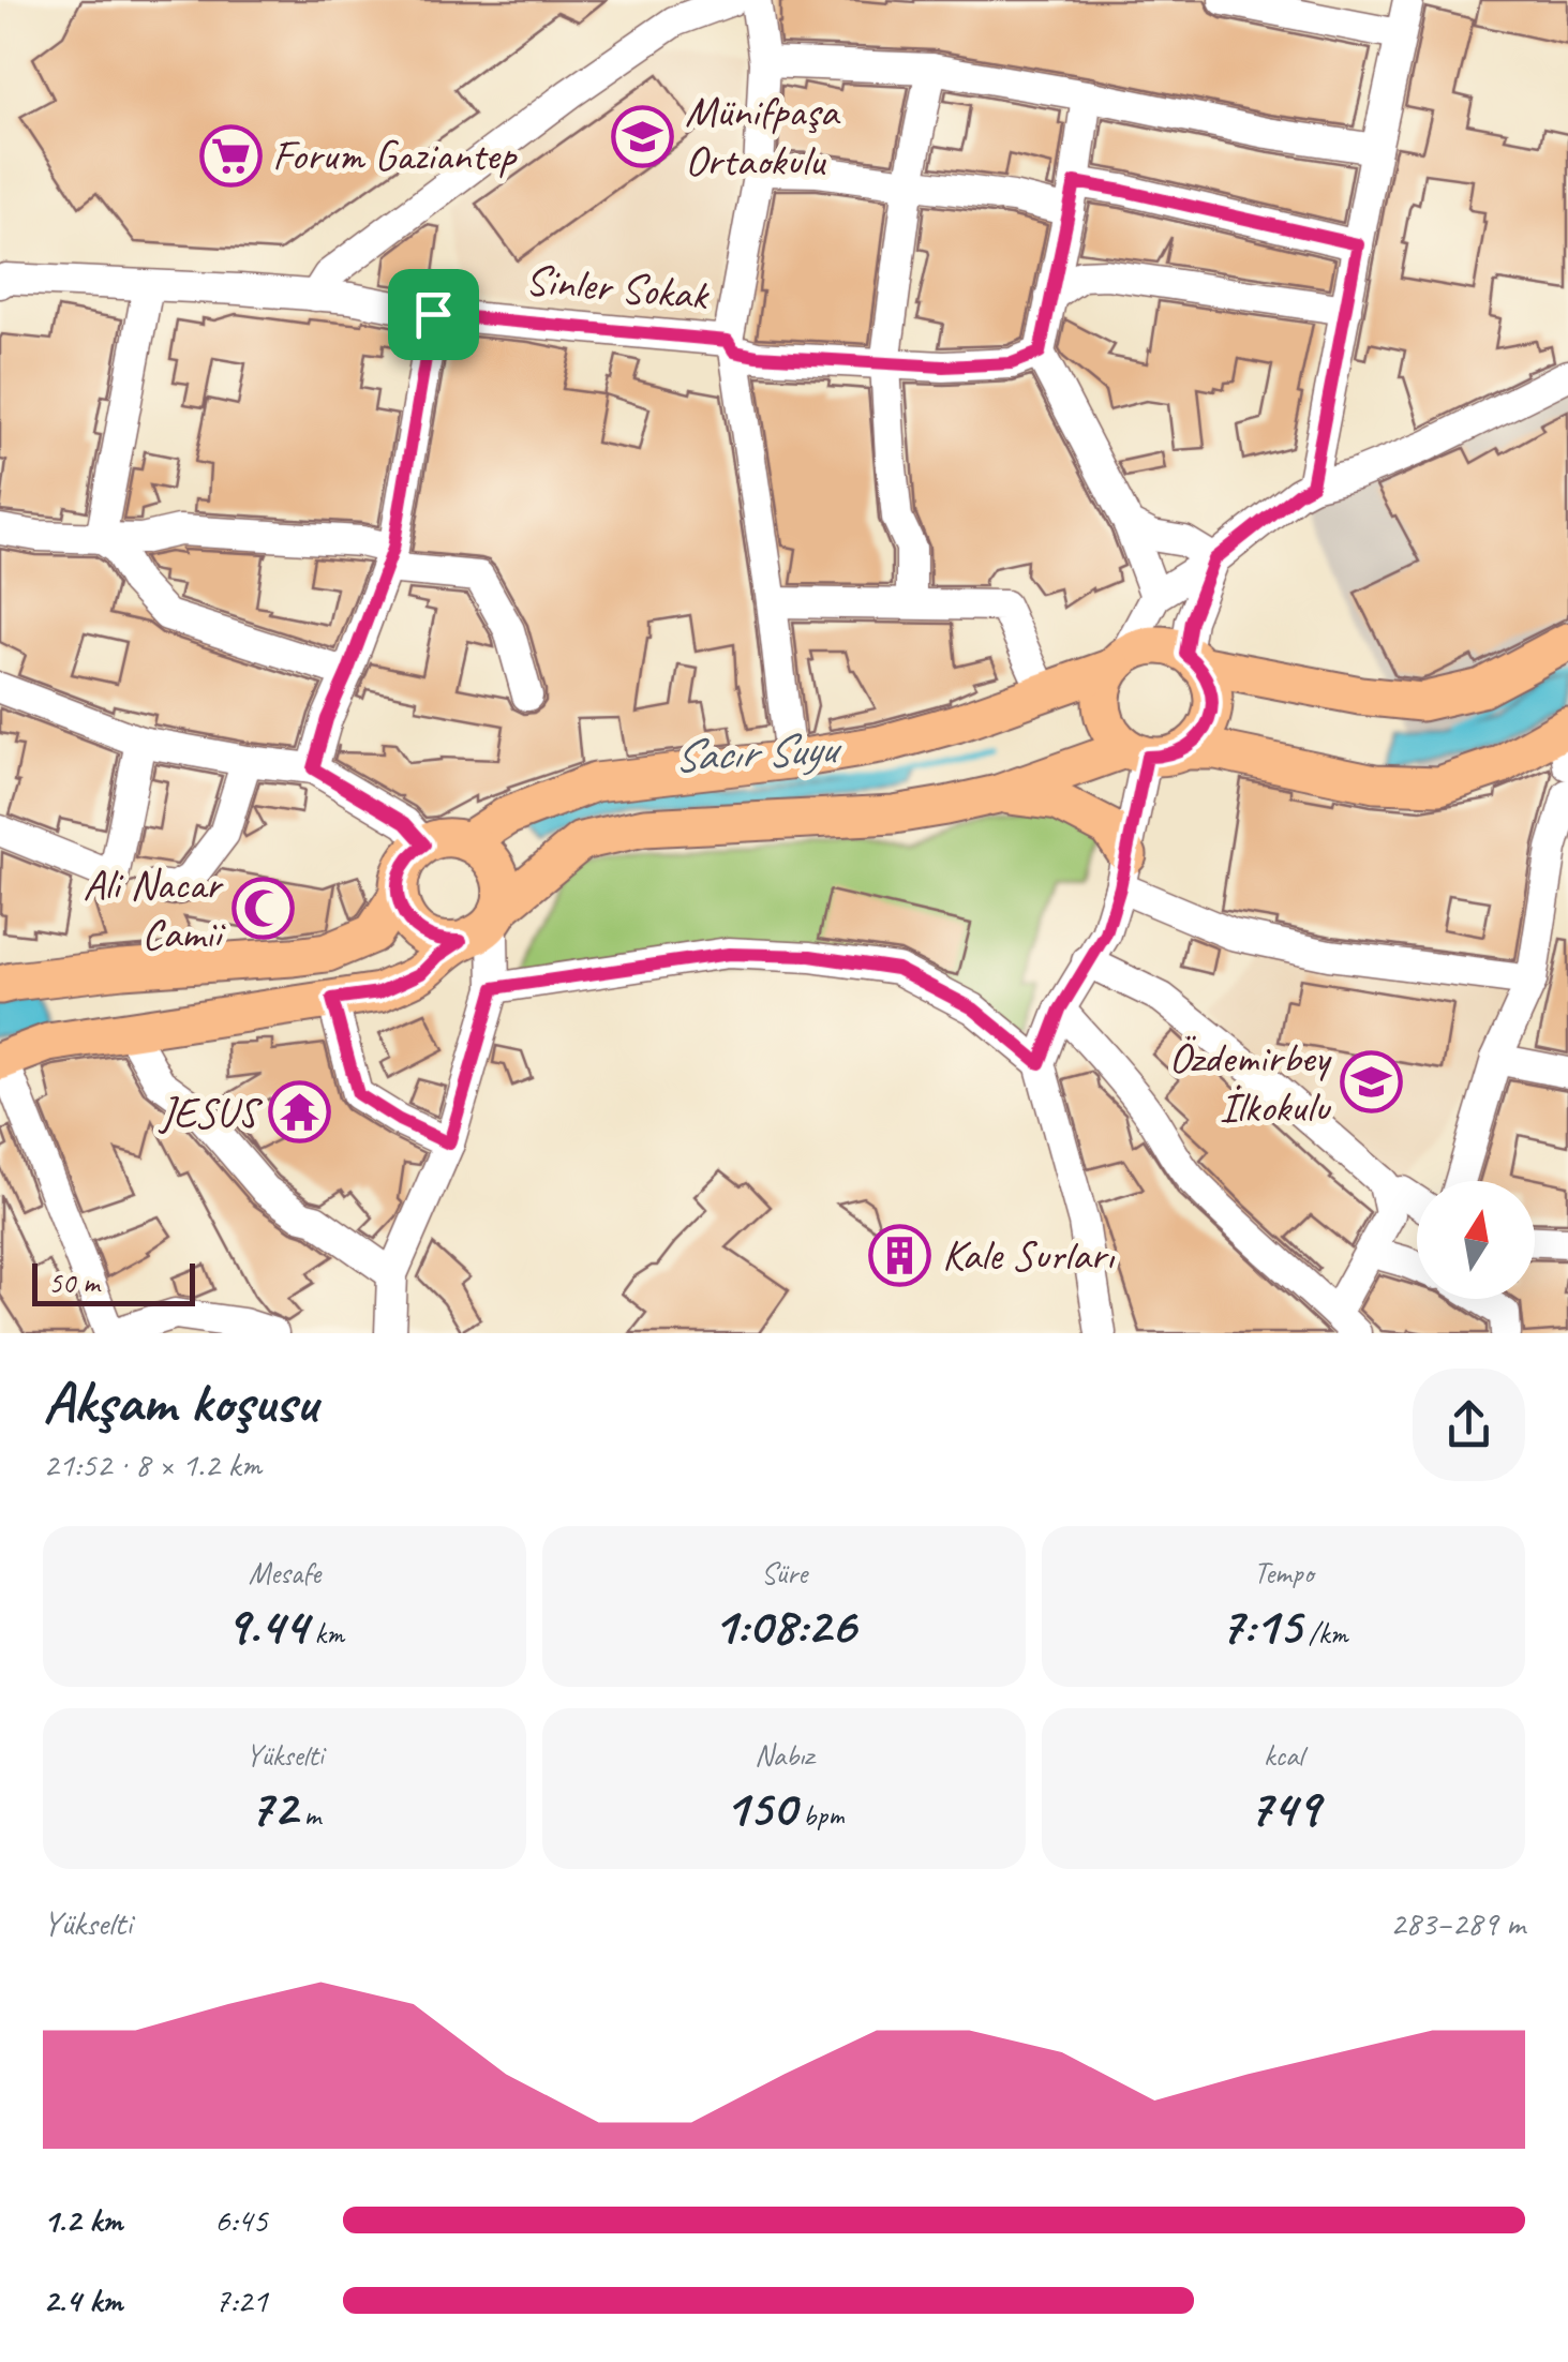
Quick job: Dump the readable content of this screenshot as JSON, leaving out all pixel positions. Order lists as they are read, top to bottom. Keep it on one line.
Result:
{"streets":{"street":["Sinler Sokak"]},"water":["Sacır Suyu"],"places":{"school or university":["Münifpaşa Ortaokulu","Özdemirbey İlkokulu"],"supermarket":["Forum Gaziantep"],"mosque":["Ali Nacar Camii"],"temple":["JESUS"],"building":["Kale Surları"]},"scale_bar":"50 m","north":"top","page":{"scale":"50 m","heading":["Akşam koşusu","21:52 · 8 × 1.2 km"],"stats":[["Mesafe","9.44 km"],["Süre","1:08:26"],["Tempo","7:15 /km"],["Yükselti","72 m"],["Nabız","150 bpm"],["kcal","749"]],"chart":["Yükselti","283–289 m"],"list":[{"name":"1.2 km","note":"6:45"},{"name":"2.4 km","note":"7:21"}]}}
